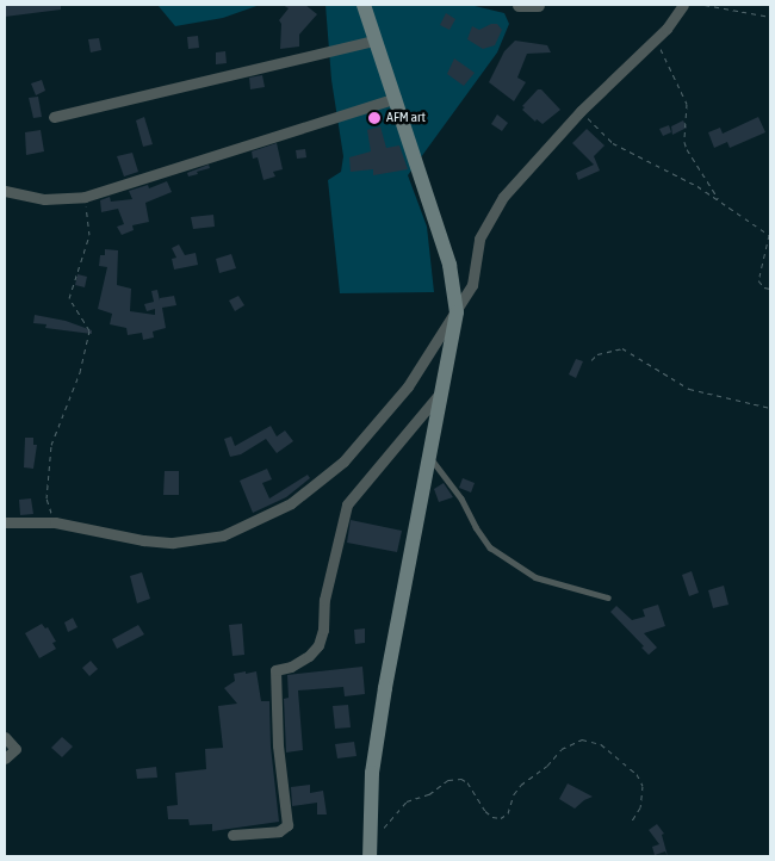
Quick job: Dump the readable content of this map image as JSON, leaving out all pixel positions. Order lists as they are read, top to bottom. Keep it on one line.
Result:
{"places":["AFM art"]}
